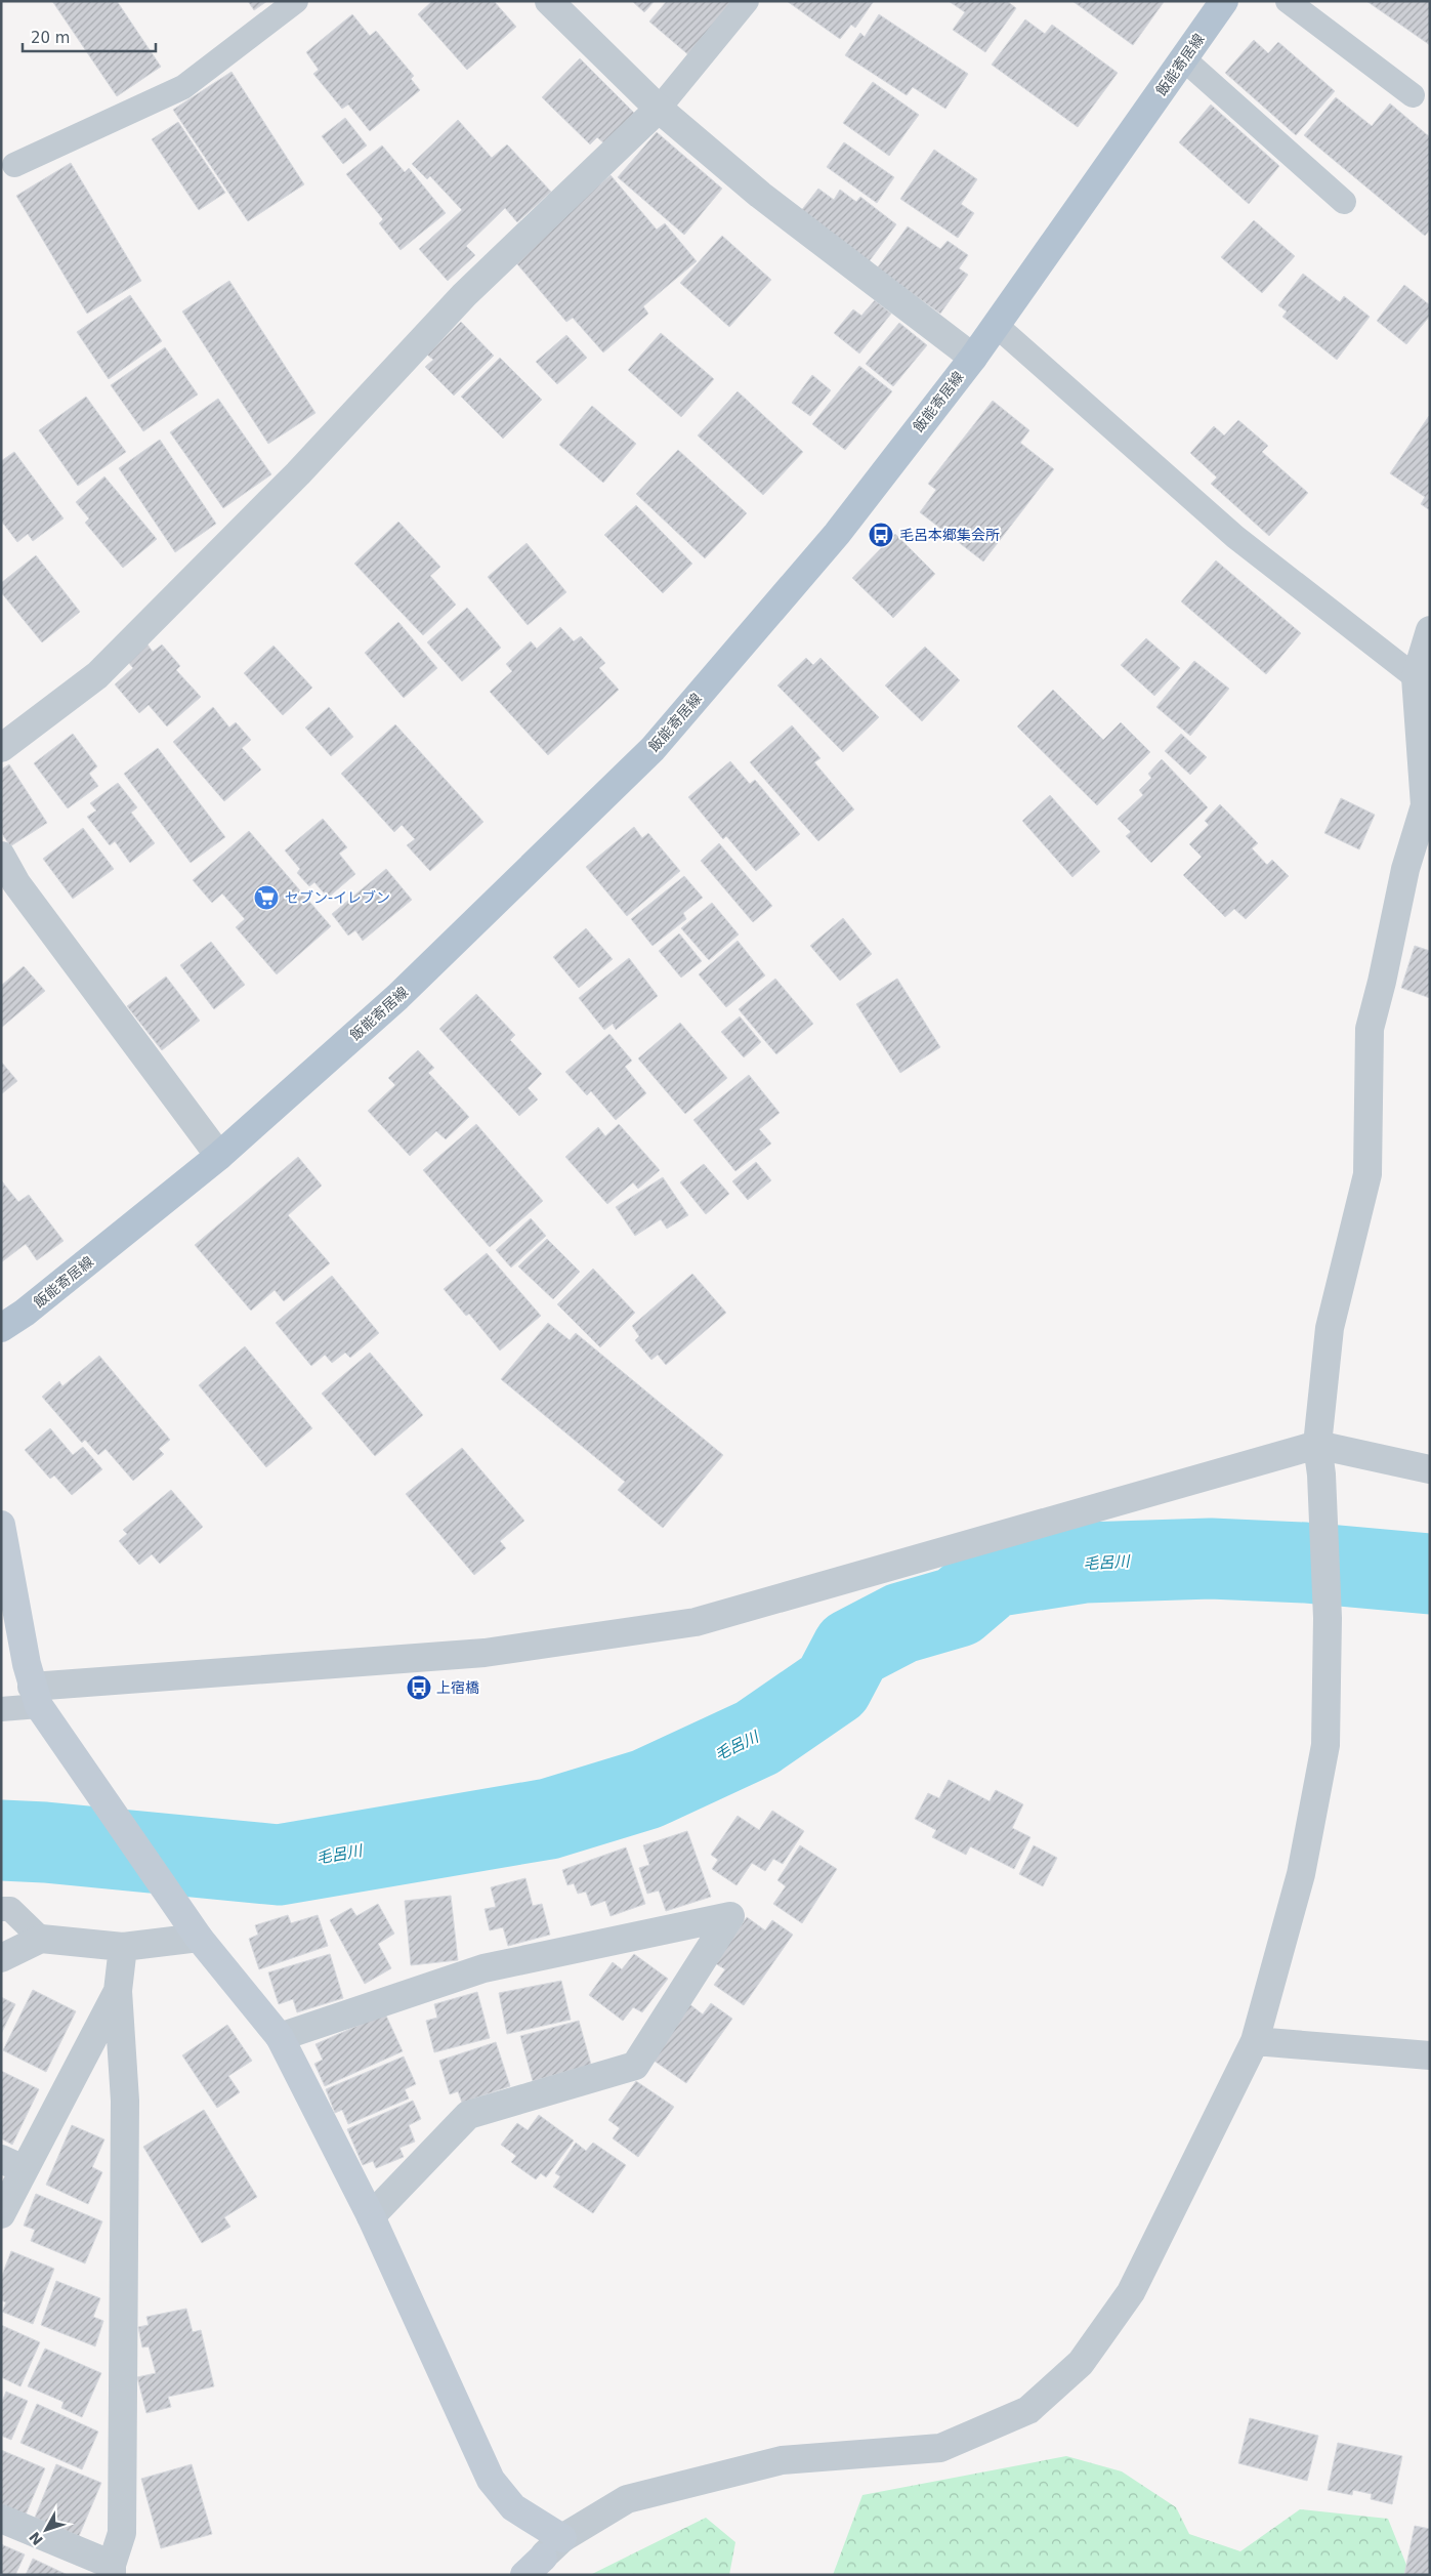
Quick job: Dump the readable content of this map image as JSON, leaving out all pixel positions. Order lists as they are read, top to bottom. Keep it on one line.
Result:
{"streets":{"main road":["飯能寄居線"]},"water":["毛呂川"],"places":{"bus stop":["毛呂本郷集会所","上宿橋"],"supermarket":["セブン-イレブン"]},"scale_bar":"20 m","north":"bottom left"}
